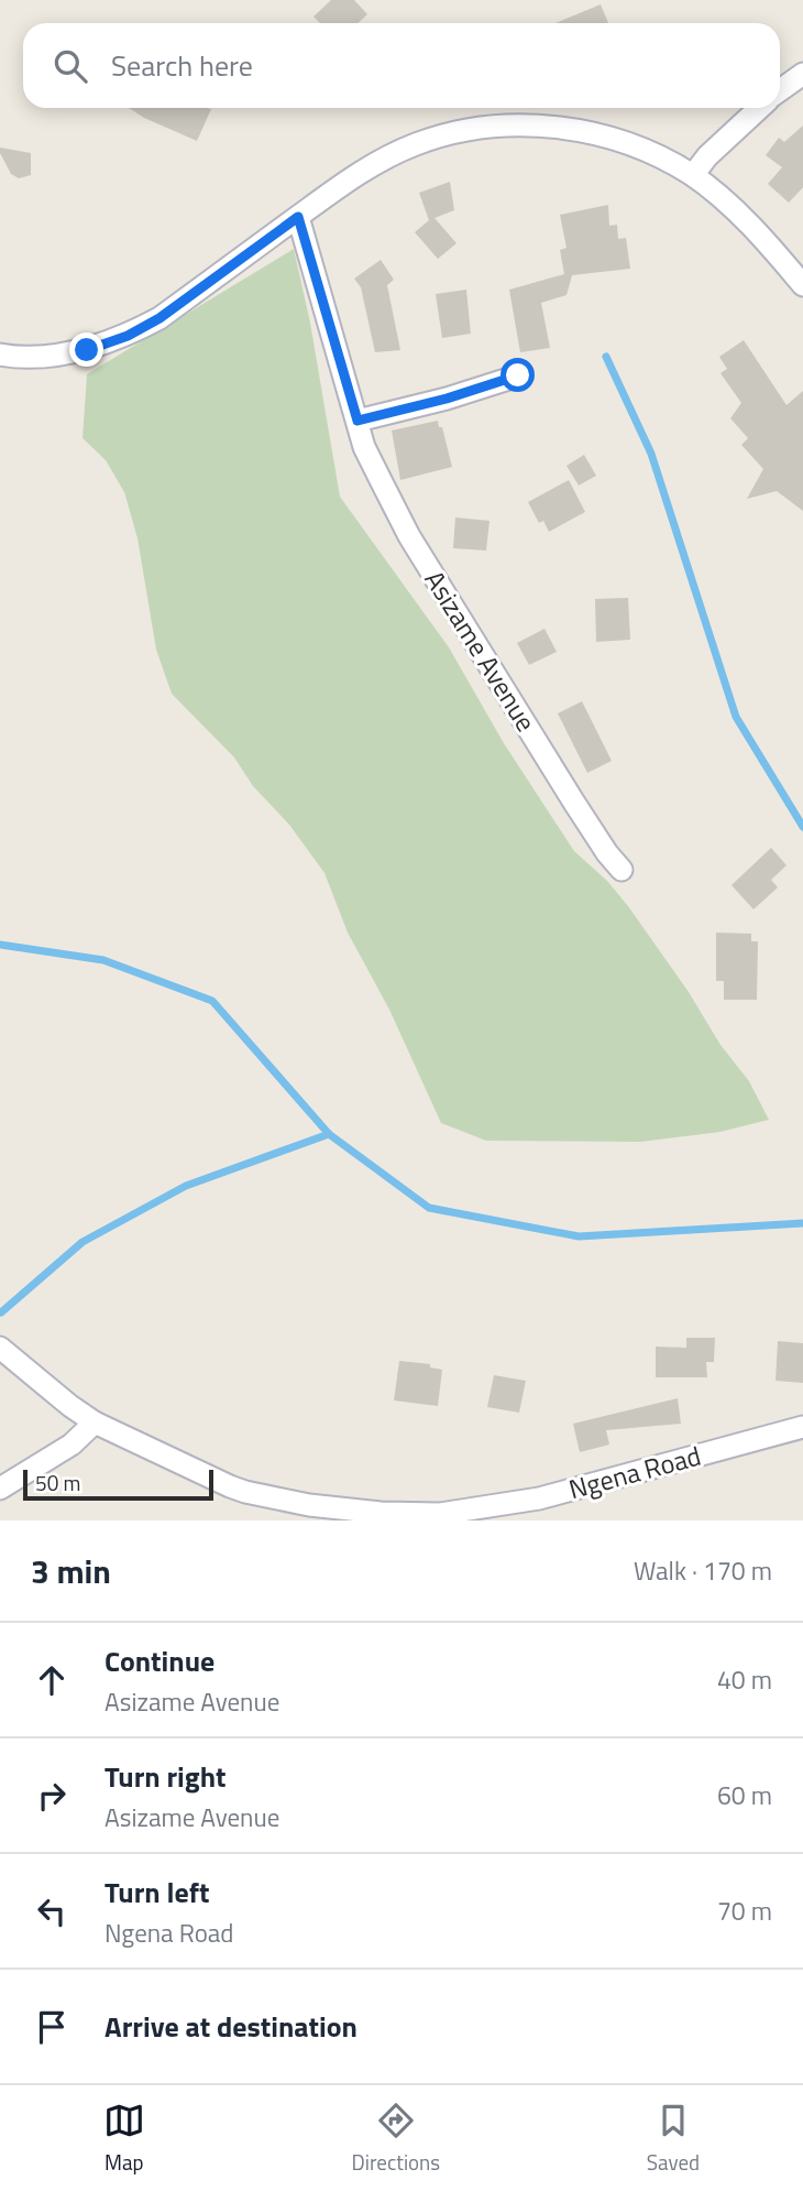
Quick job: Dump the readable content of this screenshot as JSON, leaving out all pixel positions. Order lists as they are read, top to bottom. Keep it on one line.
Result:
{"streets":{"street":["Asizame Avenue","Ngena Road"]},"scale_bar":"50 m","page":{"search":"Search here","scale":"50 m","heading":["3 min","Walk · 170 m"],"list":[["Continue","Asizame Avenue","40 m"],["Turn right","Asizame Avenue","60 m"],["Turn left","Ngena Road","70 m"],"Arrive at destination"],"nav":["Map","Directions","Saved"]}}
